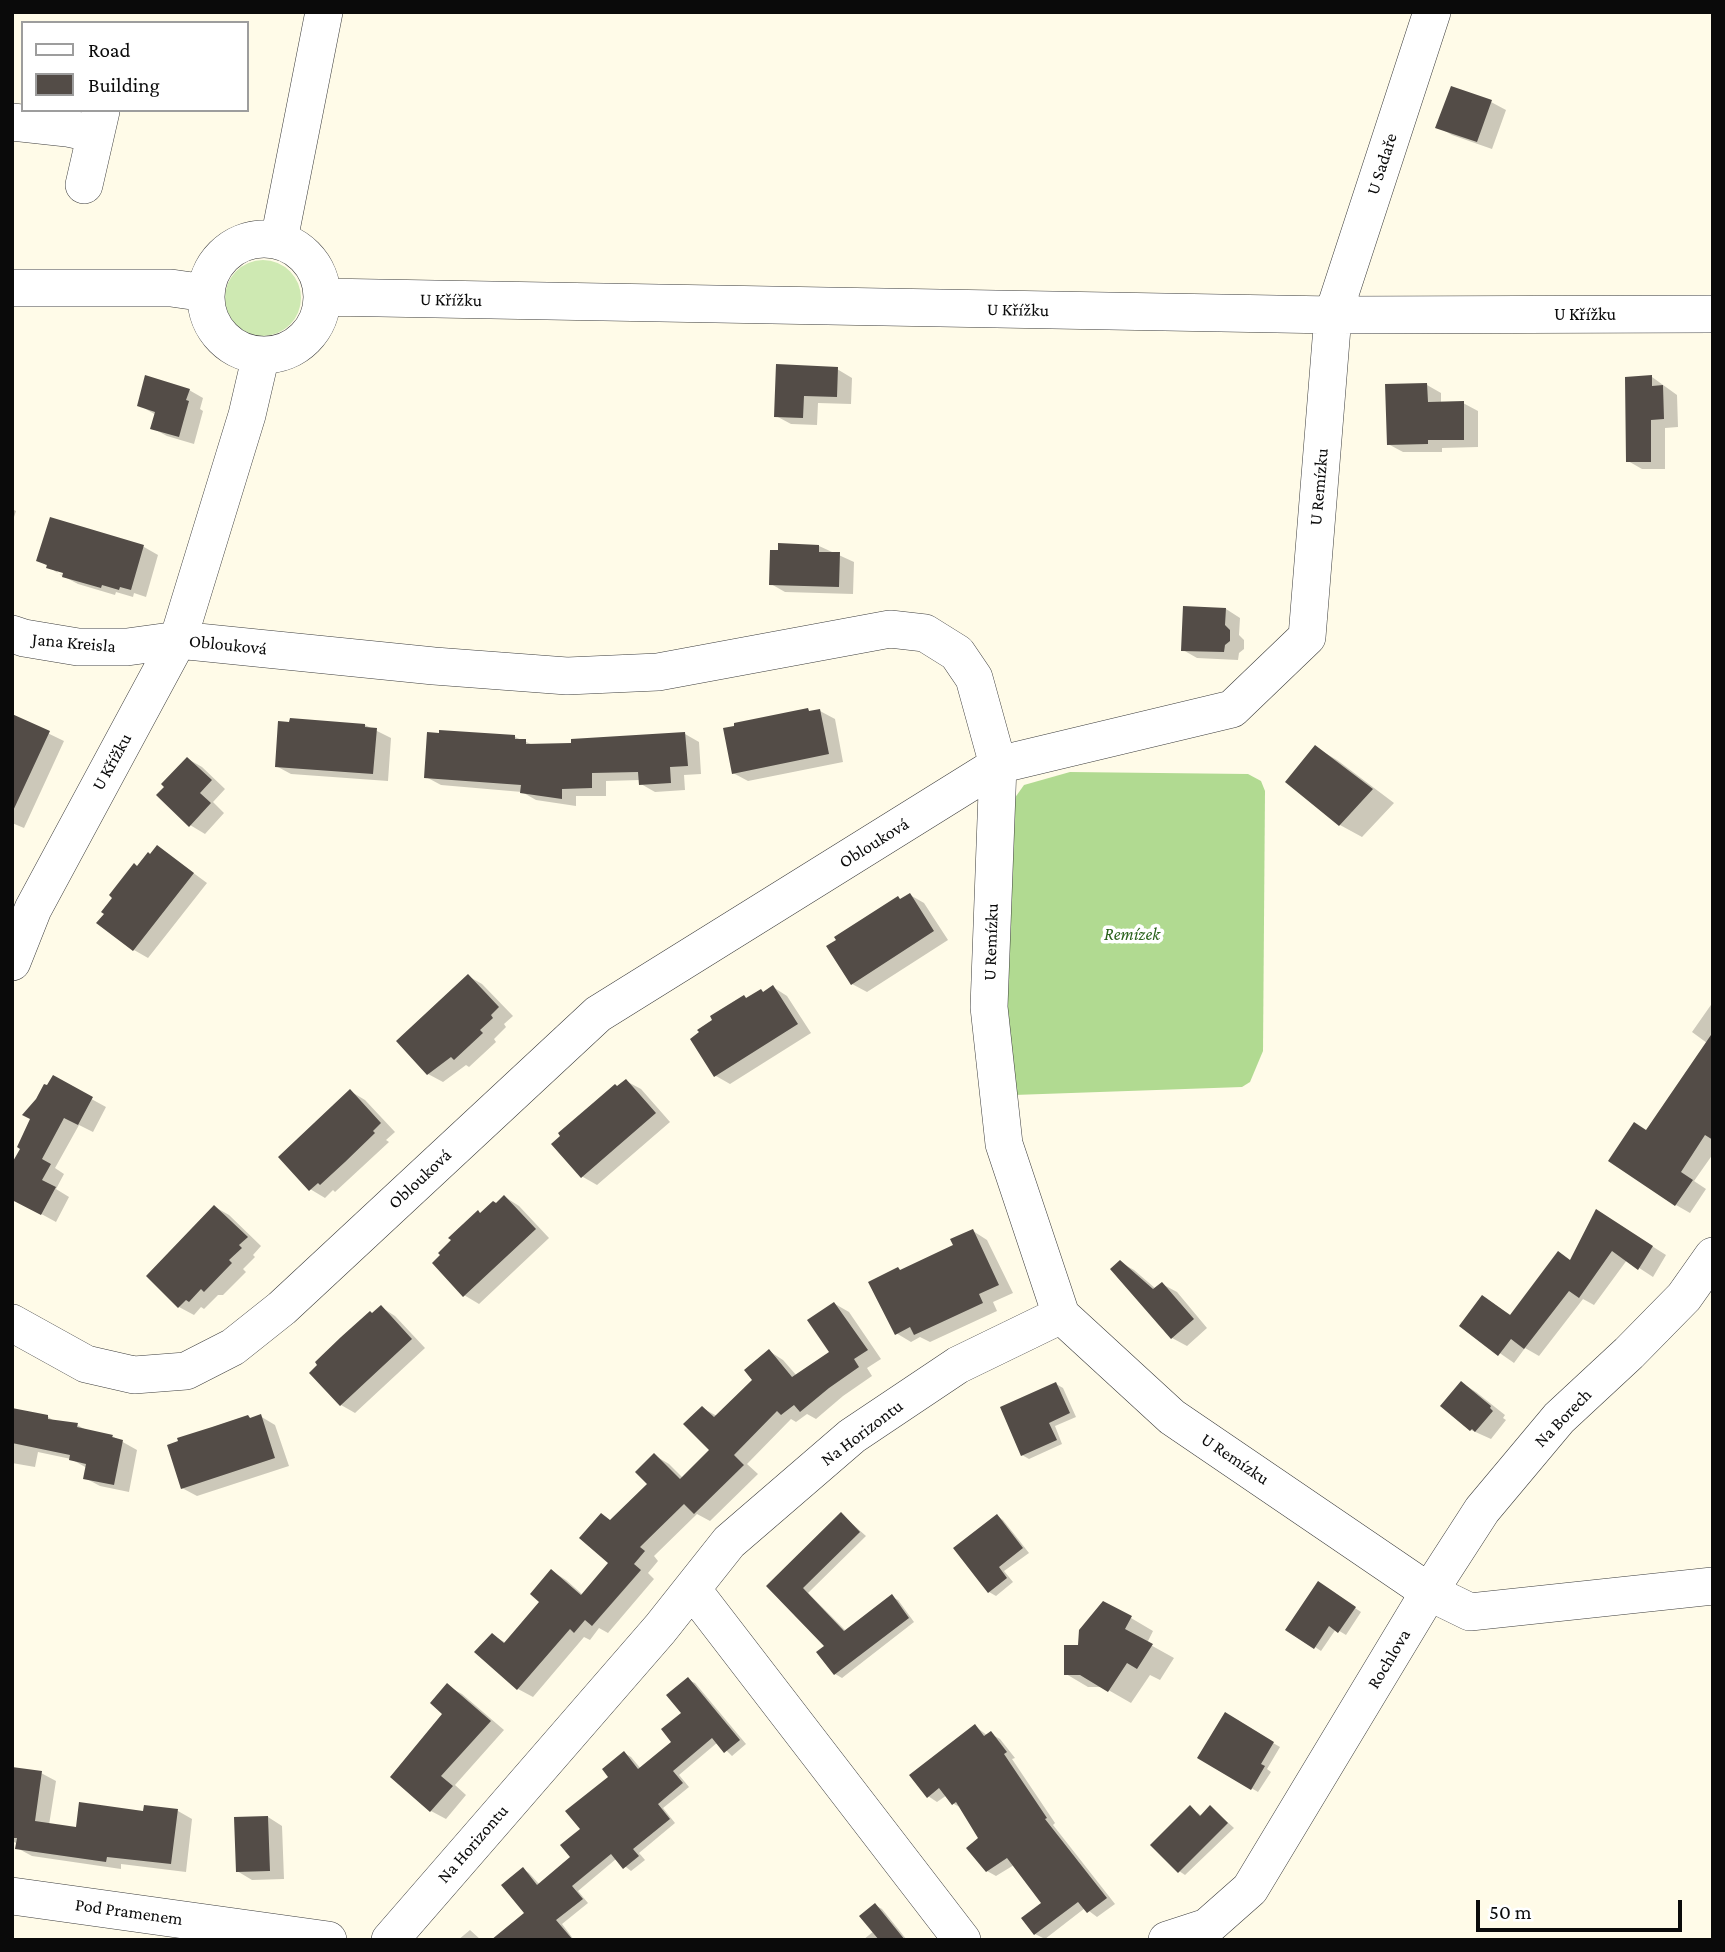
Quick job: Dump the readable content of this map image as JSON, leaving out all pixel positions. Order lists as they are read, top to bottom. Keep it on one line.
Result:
{"streets":{"street":["U Sadaře","U Křížku","U Remízku","Jana Kreisla","Oblouková","Na Borech","Na Horizontu","Rochlova","Pod Pramenem"]},"crossings":[["U Sadaře","U Křížku"],["U Sadaře","U Remízku"],["U Křížku","U Remízku"],["U Křížku","Jana Kreisla"],["U Křížku","Oblouková"],["U Remízku","Oblouková"],["U Remízku","Na Borech"],["U Remízku","Na Horizontu"],["U Remízku","Rochlova"],["Jana Kreisla","Oblouková"],["Na Borech","Rochlova"]],"parks":["Remízek"],"legend":["Road","Building"],"scale_bar":"50 m"}
